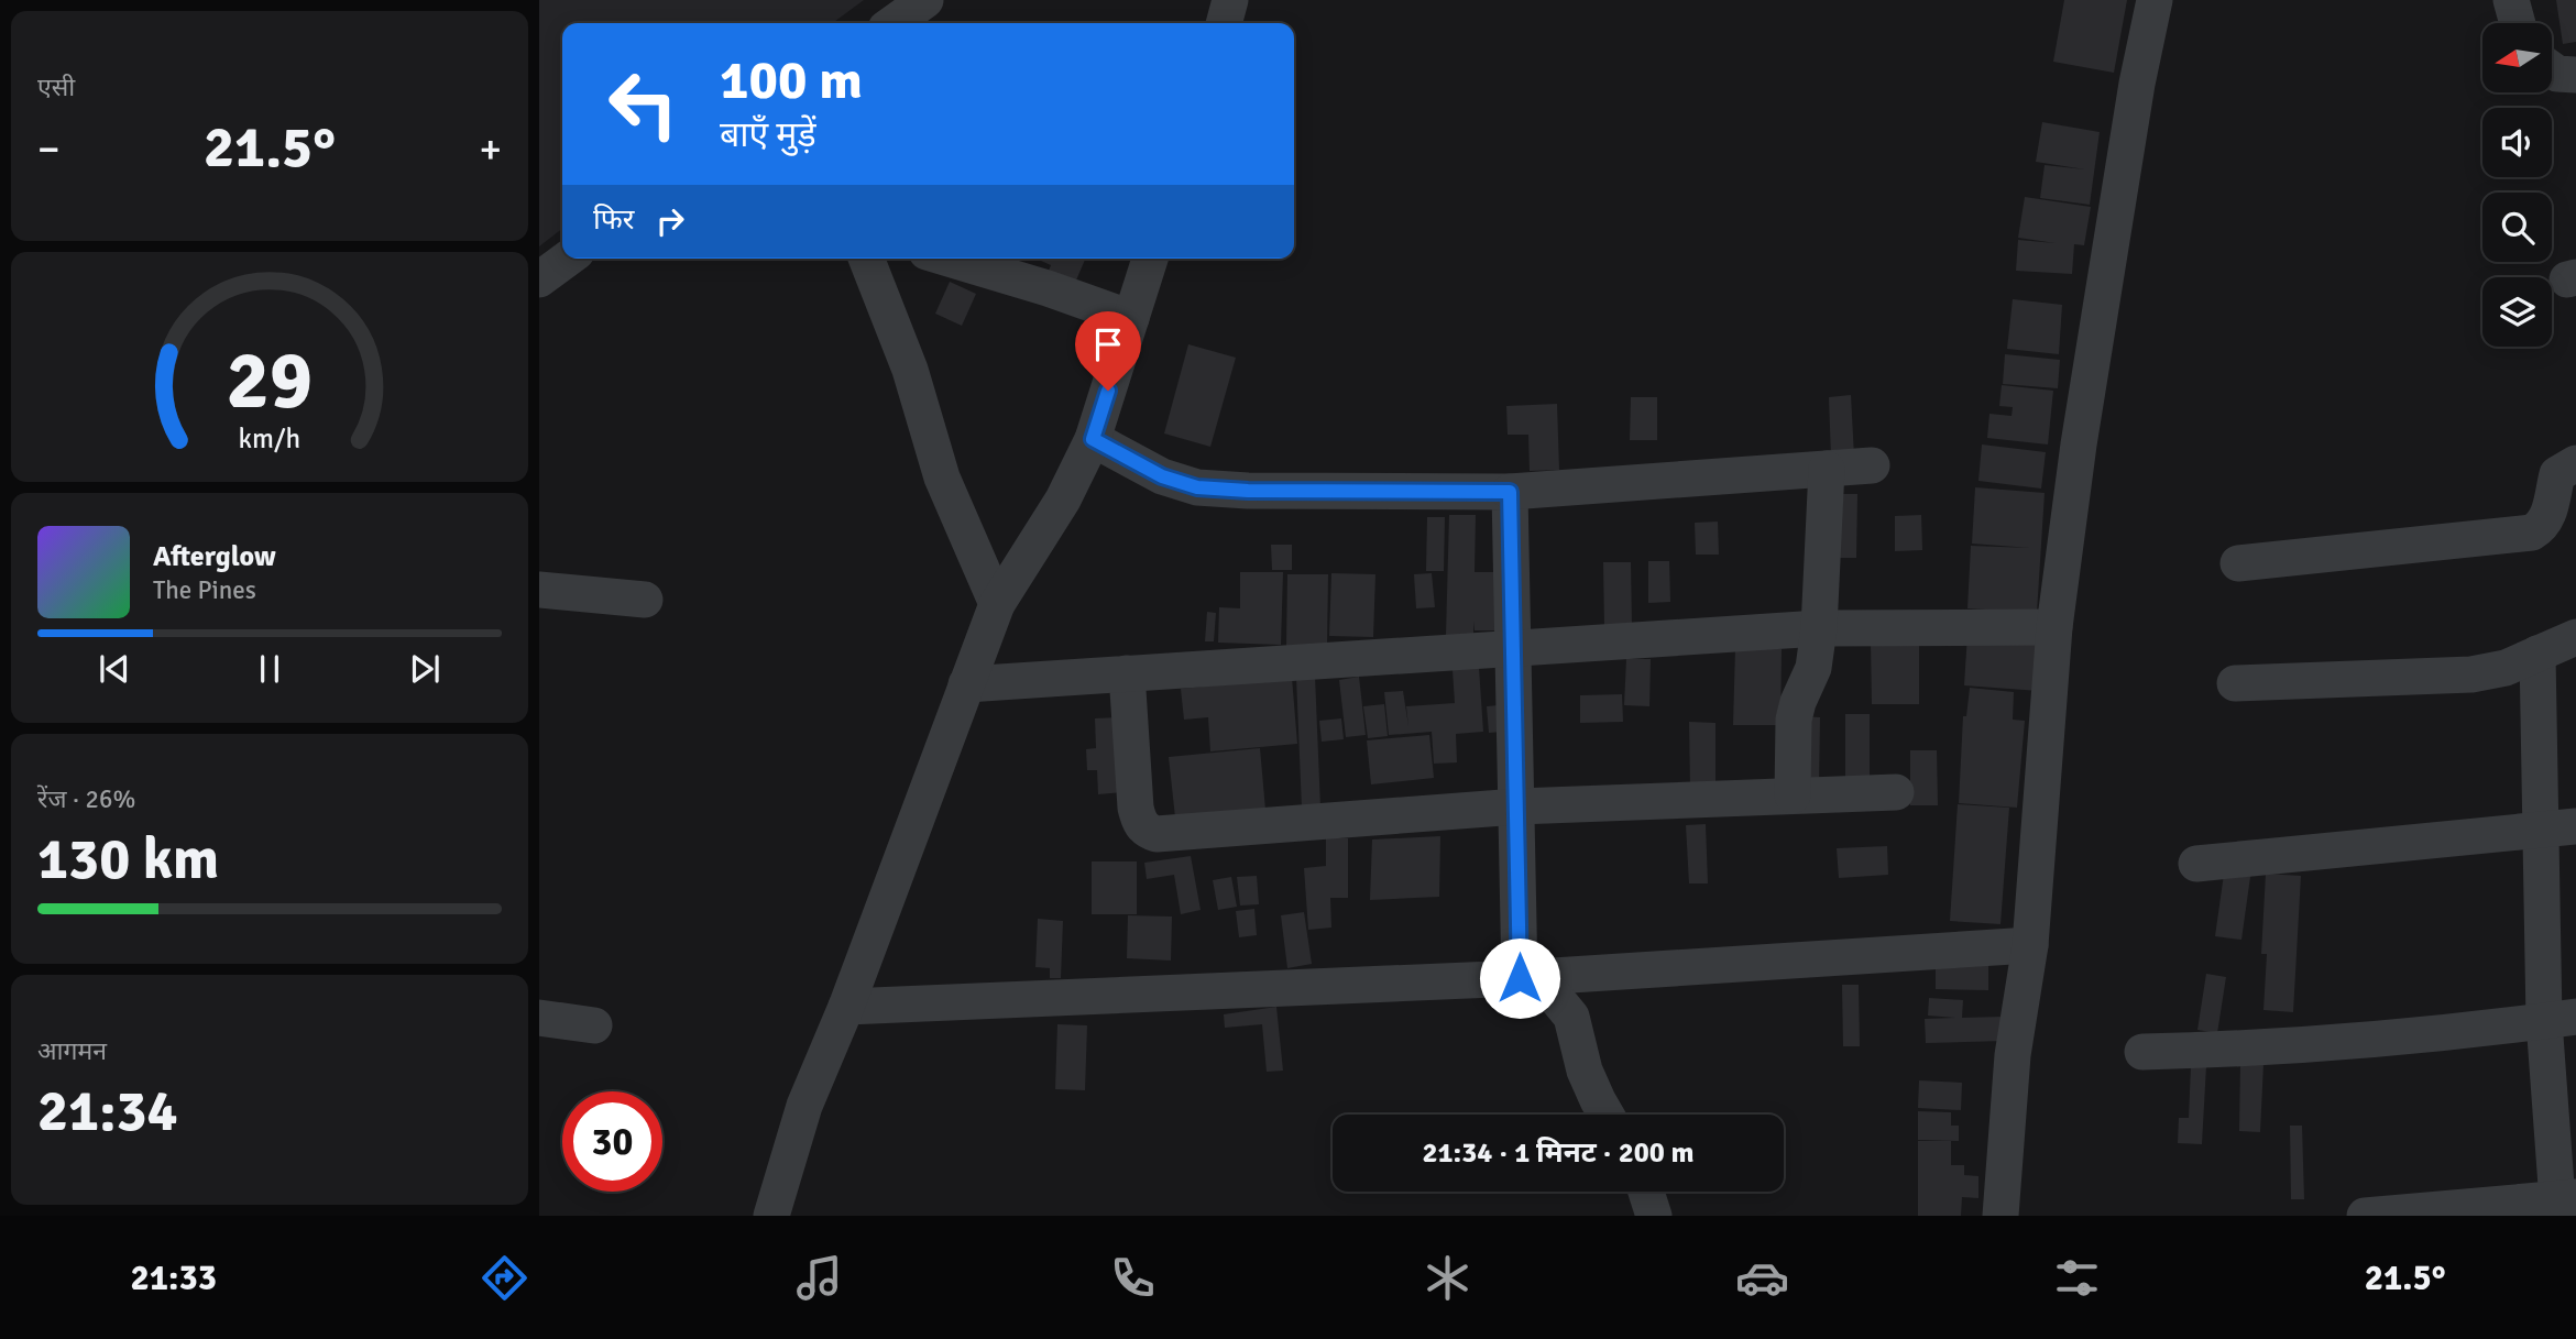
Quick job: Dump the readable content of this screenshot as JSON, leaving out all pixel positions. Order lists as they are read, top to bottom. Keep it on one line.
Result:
{"north":"left","page":{"tile":["एसी",["रेंज · 26%","130 km"],["आगमन","21:34"]],"turn":["100 m","बाएँ मुड़ें"],"heat":["−","21.5°","+"],"then":"फिर","song":["Afterglow","The Pines"],"limit":"30","trip":"21:34 · 1 मिनट · 200 m","tabs":["21:33","21.5°"],"gauge":["29","km/h"]}}
